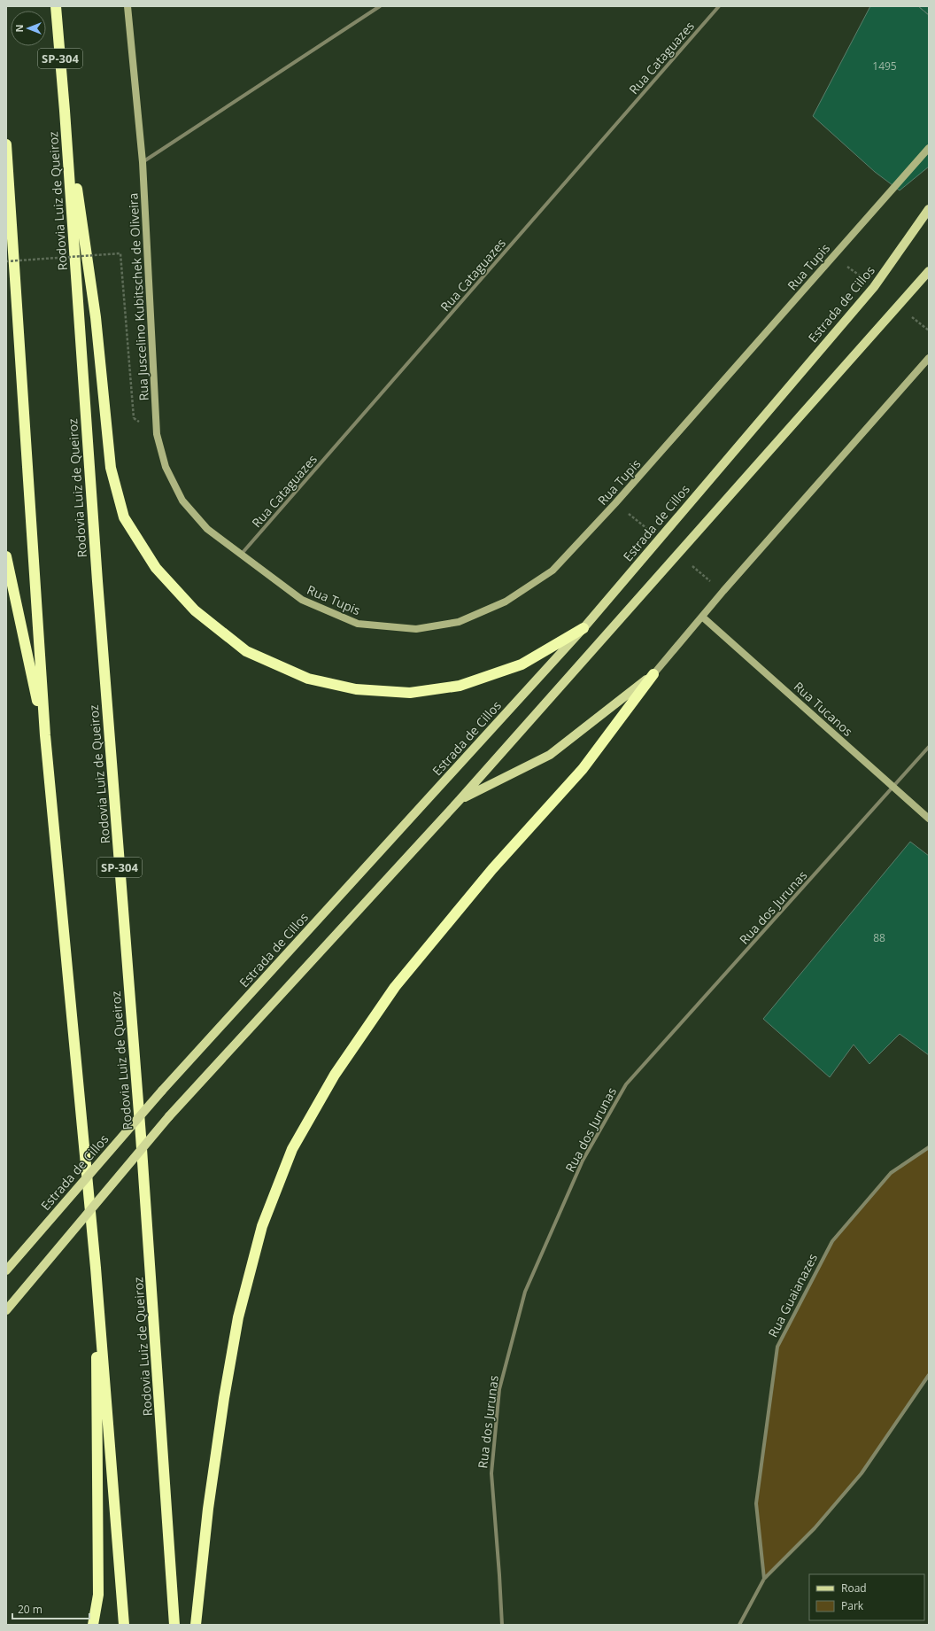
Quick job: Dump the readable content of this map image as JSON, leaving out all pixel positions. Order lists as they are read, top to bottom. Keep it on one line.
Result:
{"streets":{"highway":["SP-304","Rodovia Luiz de Queiroz"],"main road":["Rua Tupis","Rua Juscelino Kubitschek de Oliveira","Estrada de Cillos","Rua Tucanos"],"street":["Rua Cataguazes","Rua dos Jurunas","Rua Guaianazes"]},"crossings":[["Rua Cataguazes","Rua Tupis"],["Rua Cataguazes","Rua Juscelino Kubitschek de Oliveira"],["Rua Tupis","Rua Juscelino Kubitschek de Oliveira"],["Rua Tucanos","Rua dos Jurunas"]],"house_numbers":["1495","88"],"legend":["Road","Park"],"scale_bar":"20 m","north":"left"}
